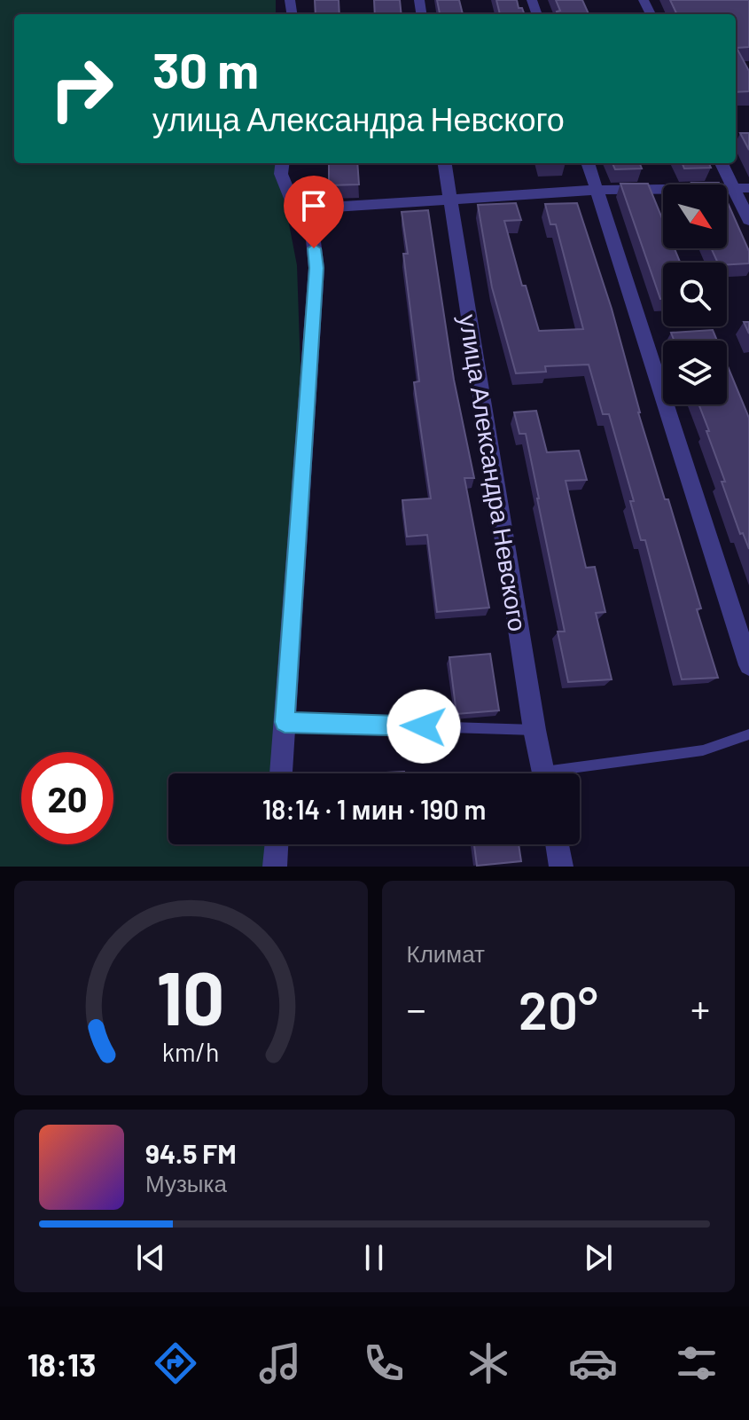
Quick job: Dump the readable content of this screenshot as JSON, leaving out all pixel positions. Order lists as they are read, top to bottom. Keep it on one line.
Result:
{"streets":{"street":["улица Александра Невского"]},"north":"bottom right","page":{"turn":["30 m","улица Александра Невского"],"limit":"20","trip":"18:14 · 1 мин · 190 m","tile":"Климат","heat":["−","20°","+"],"song":["94.5 FM","Музыка"],"tabs":"18:13","gauge":["10","km/h"]}}
